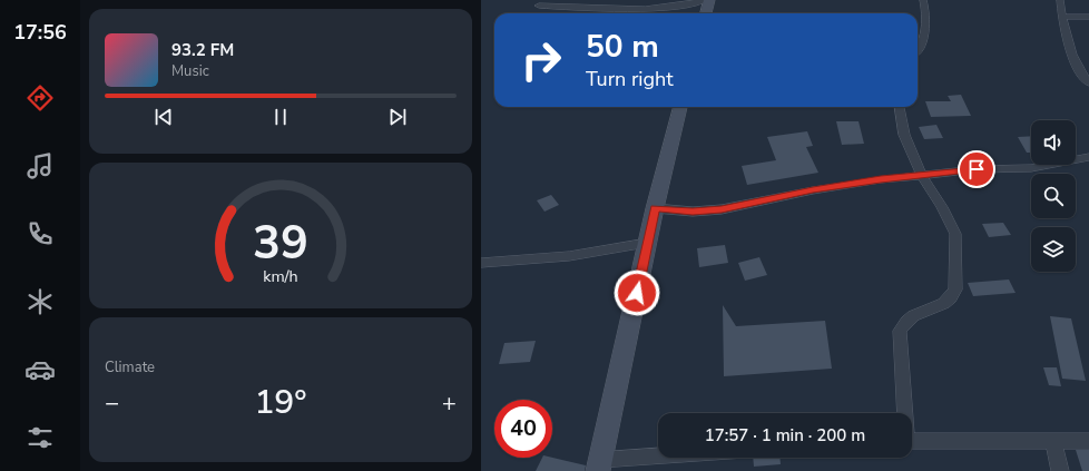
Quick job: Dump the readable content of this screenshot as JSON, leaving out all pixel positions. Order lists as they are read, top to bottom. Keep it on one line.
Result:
{"page":{"tabs":"17:56","turn":["50 m","Turn right"],"song":["93.2 FM","Music"],"tile":"Climate","heat":["−","19°","+"],"limit":"40","trip":"17:57 · 1 min · 200 m","gauge":["39","km/h"]}}
